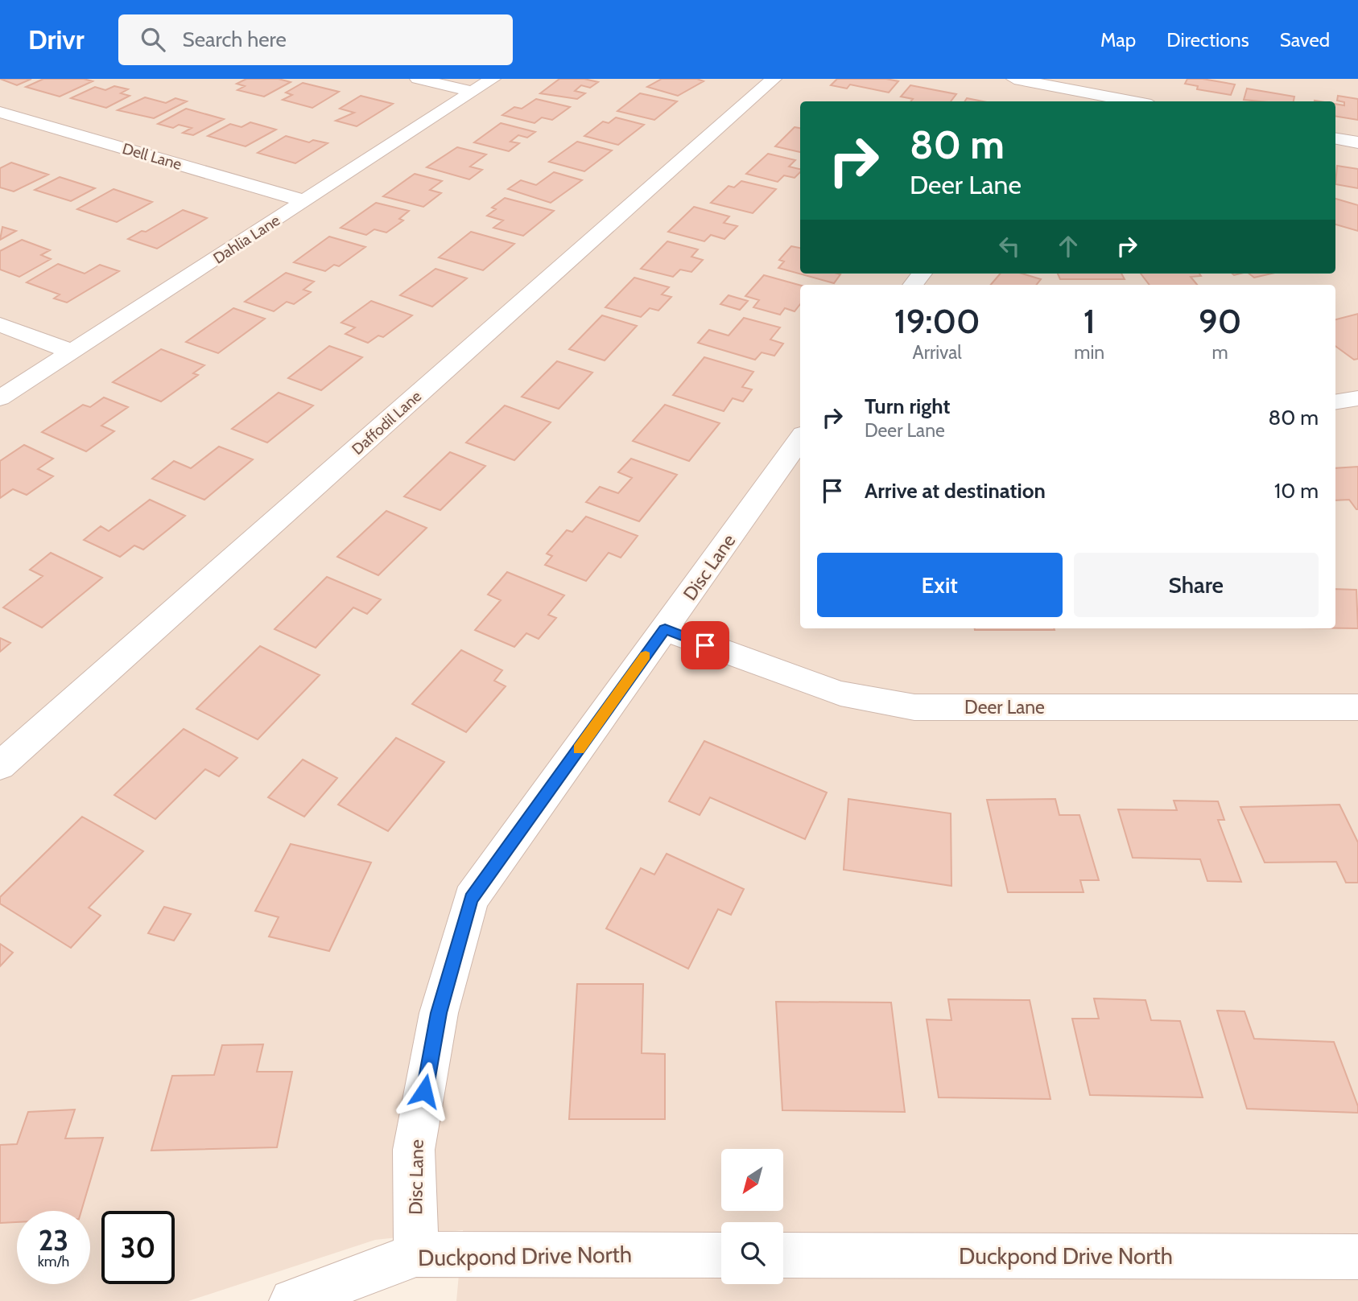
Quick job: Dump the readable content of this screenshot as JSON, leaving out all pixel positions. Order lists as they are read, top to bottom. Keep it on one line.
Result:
{"streets":{"street":["Dell Lane","Dahlia Lane","Daffodil Lane","Disc Lane","Deer Lane","Duckpond Drive North"]},"crossings":[["Dell Lane","Dahlia Lane"],["Disc Lane","Deer Lane"],["Disc Lane","Duckpond Drive North"]],"north":"bottom left","page":{"header":"Drivr","search":"Search here","nav":["Map","Directions","Saved"],"turn":["80 m","Deer Lane"],"eta":["19:00","Arrival","1","min","90","m"],"list":[{"name":"Turn right","note":"Deer Lane","value":"80 m"},{"name":"Arrive at destination","value":"10 m"}],"buttons":["Exit","Share"],"speed":"23 km/h","limit":"30"}}
